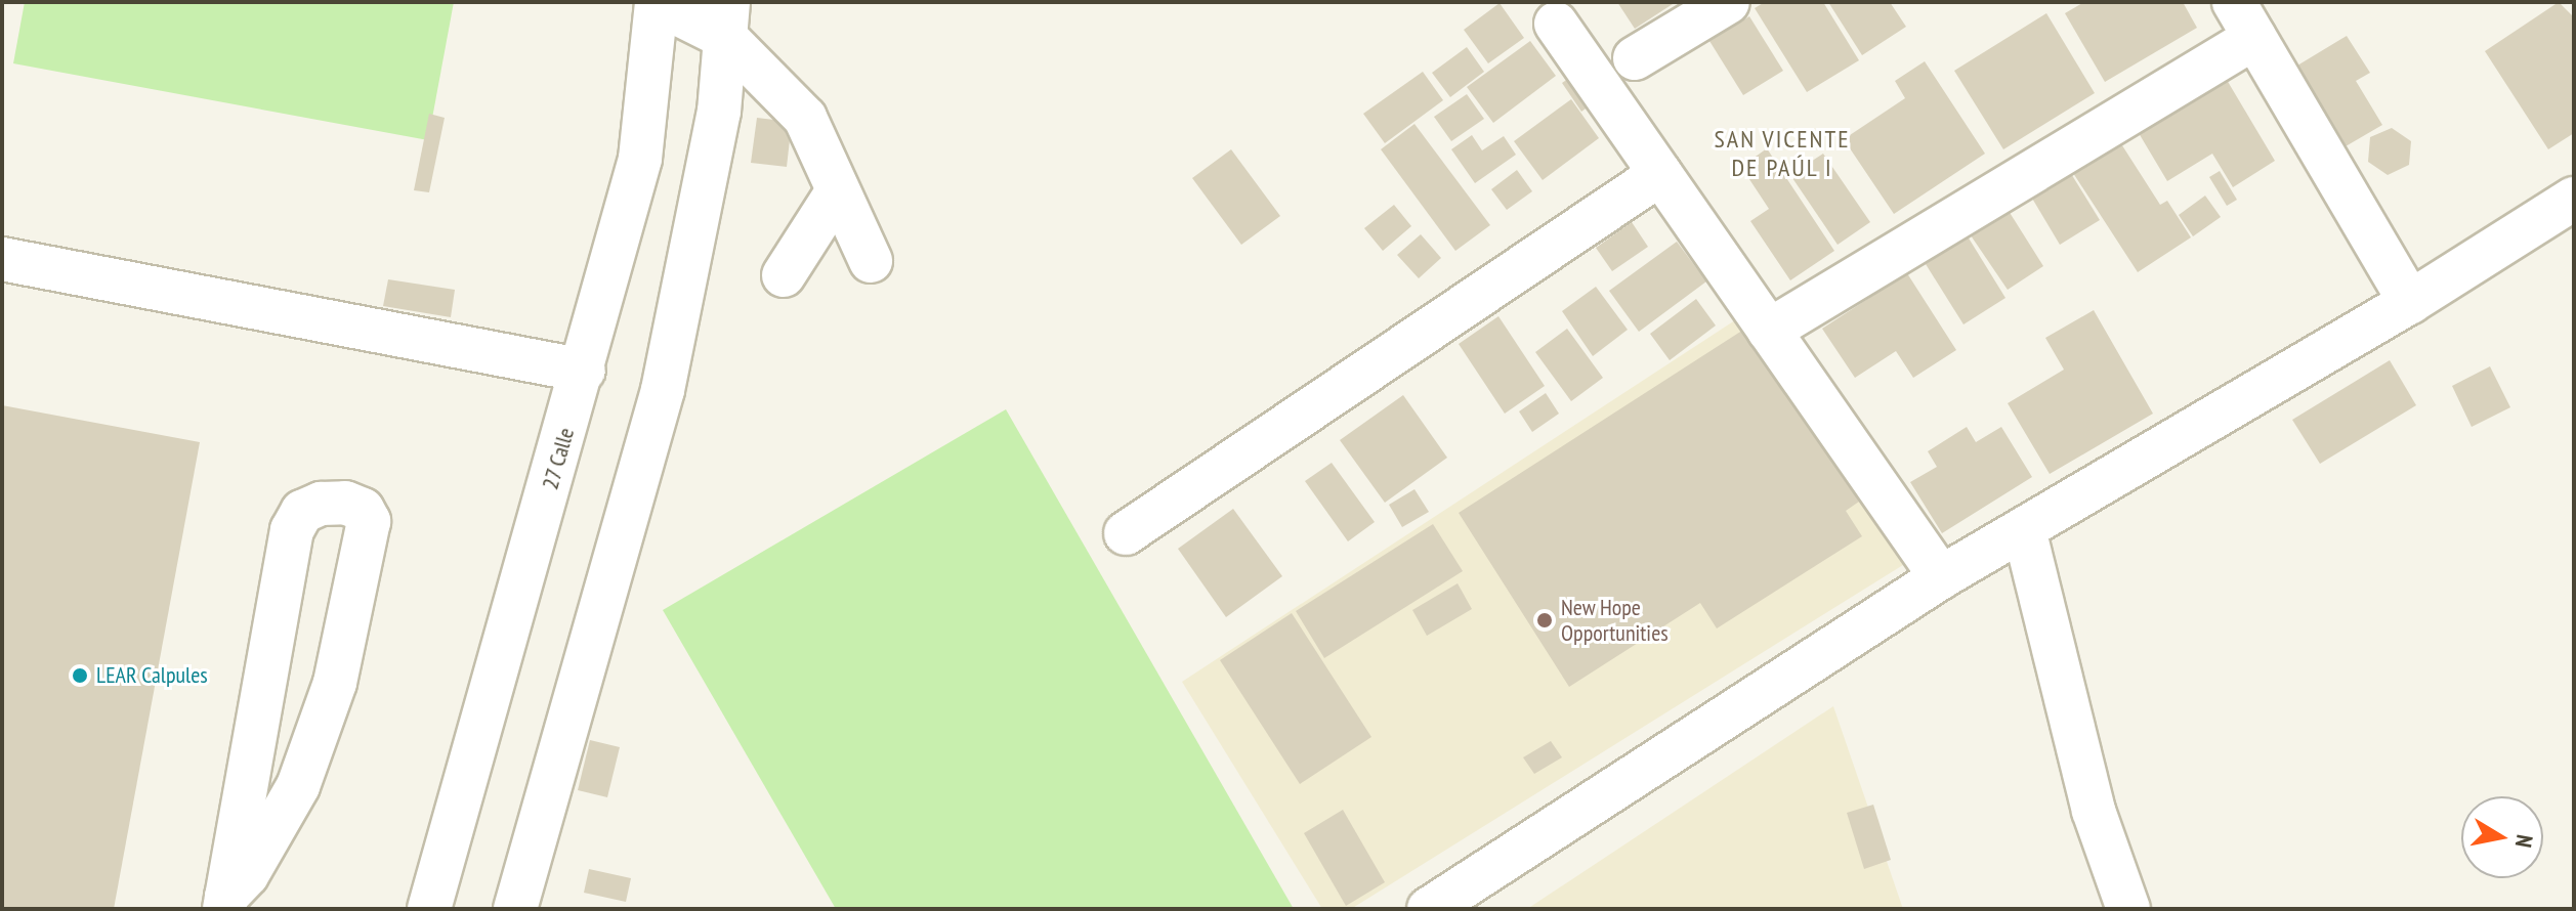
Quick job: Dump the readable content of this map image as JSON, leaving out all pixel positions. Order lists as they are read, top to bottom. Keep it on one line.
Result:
{"streets":{"street":["27 Calle"]},"districts":["SAN VICENTE DE PAÚL I"],"places":["New Hope Opportunities","LEAR Calpules"],"north":"right"}
